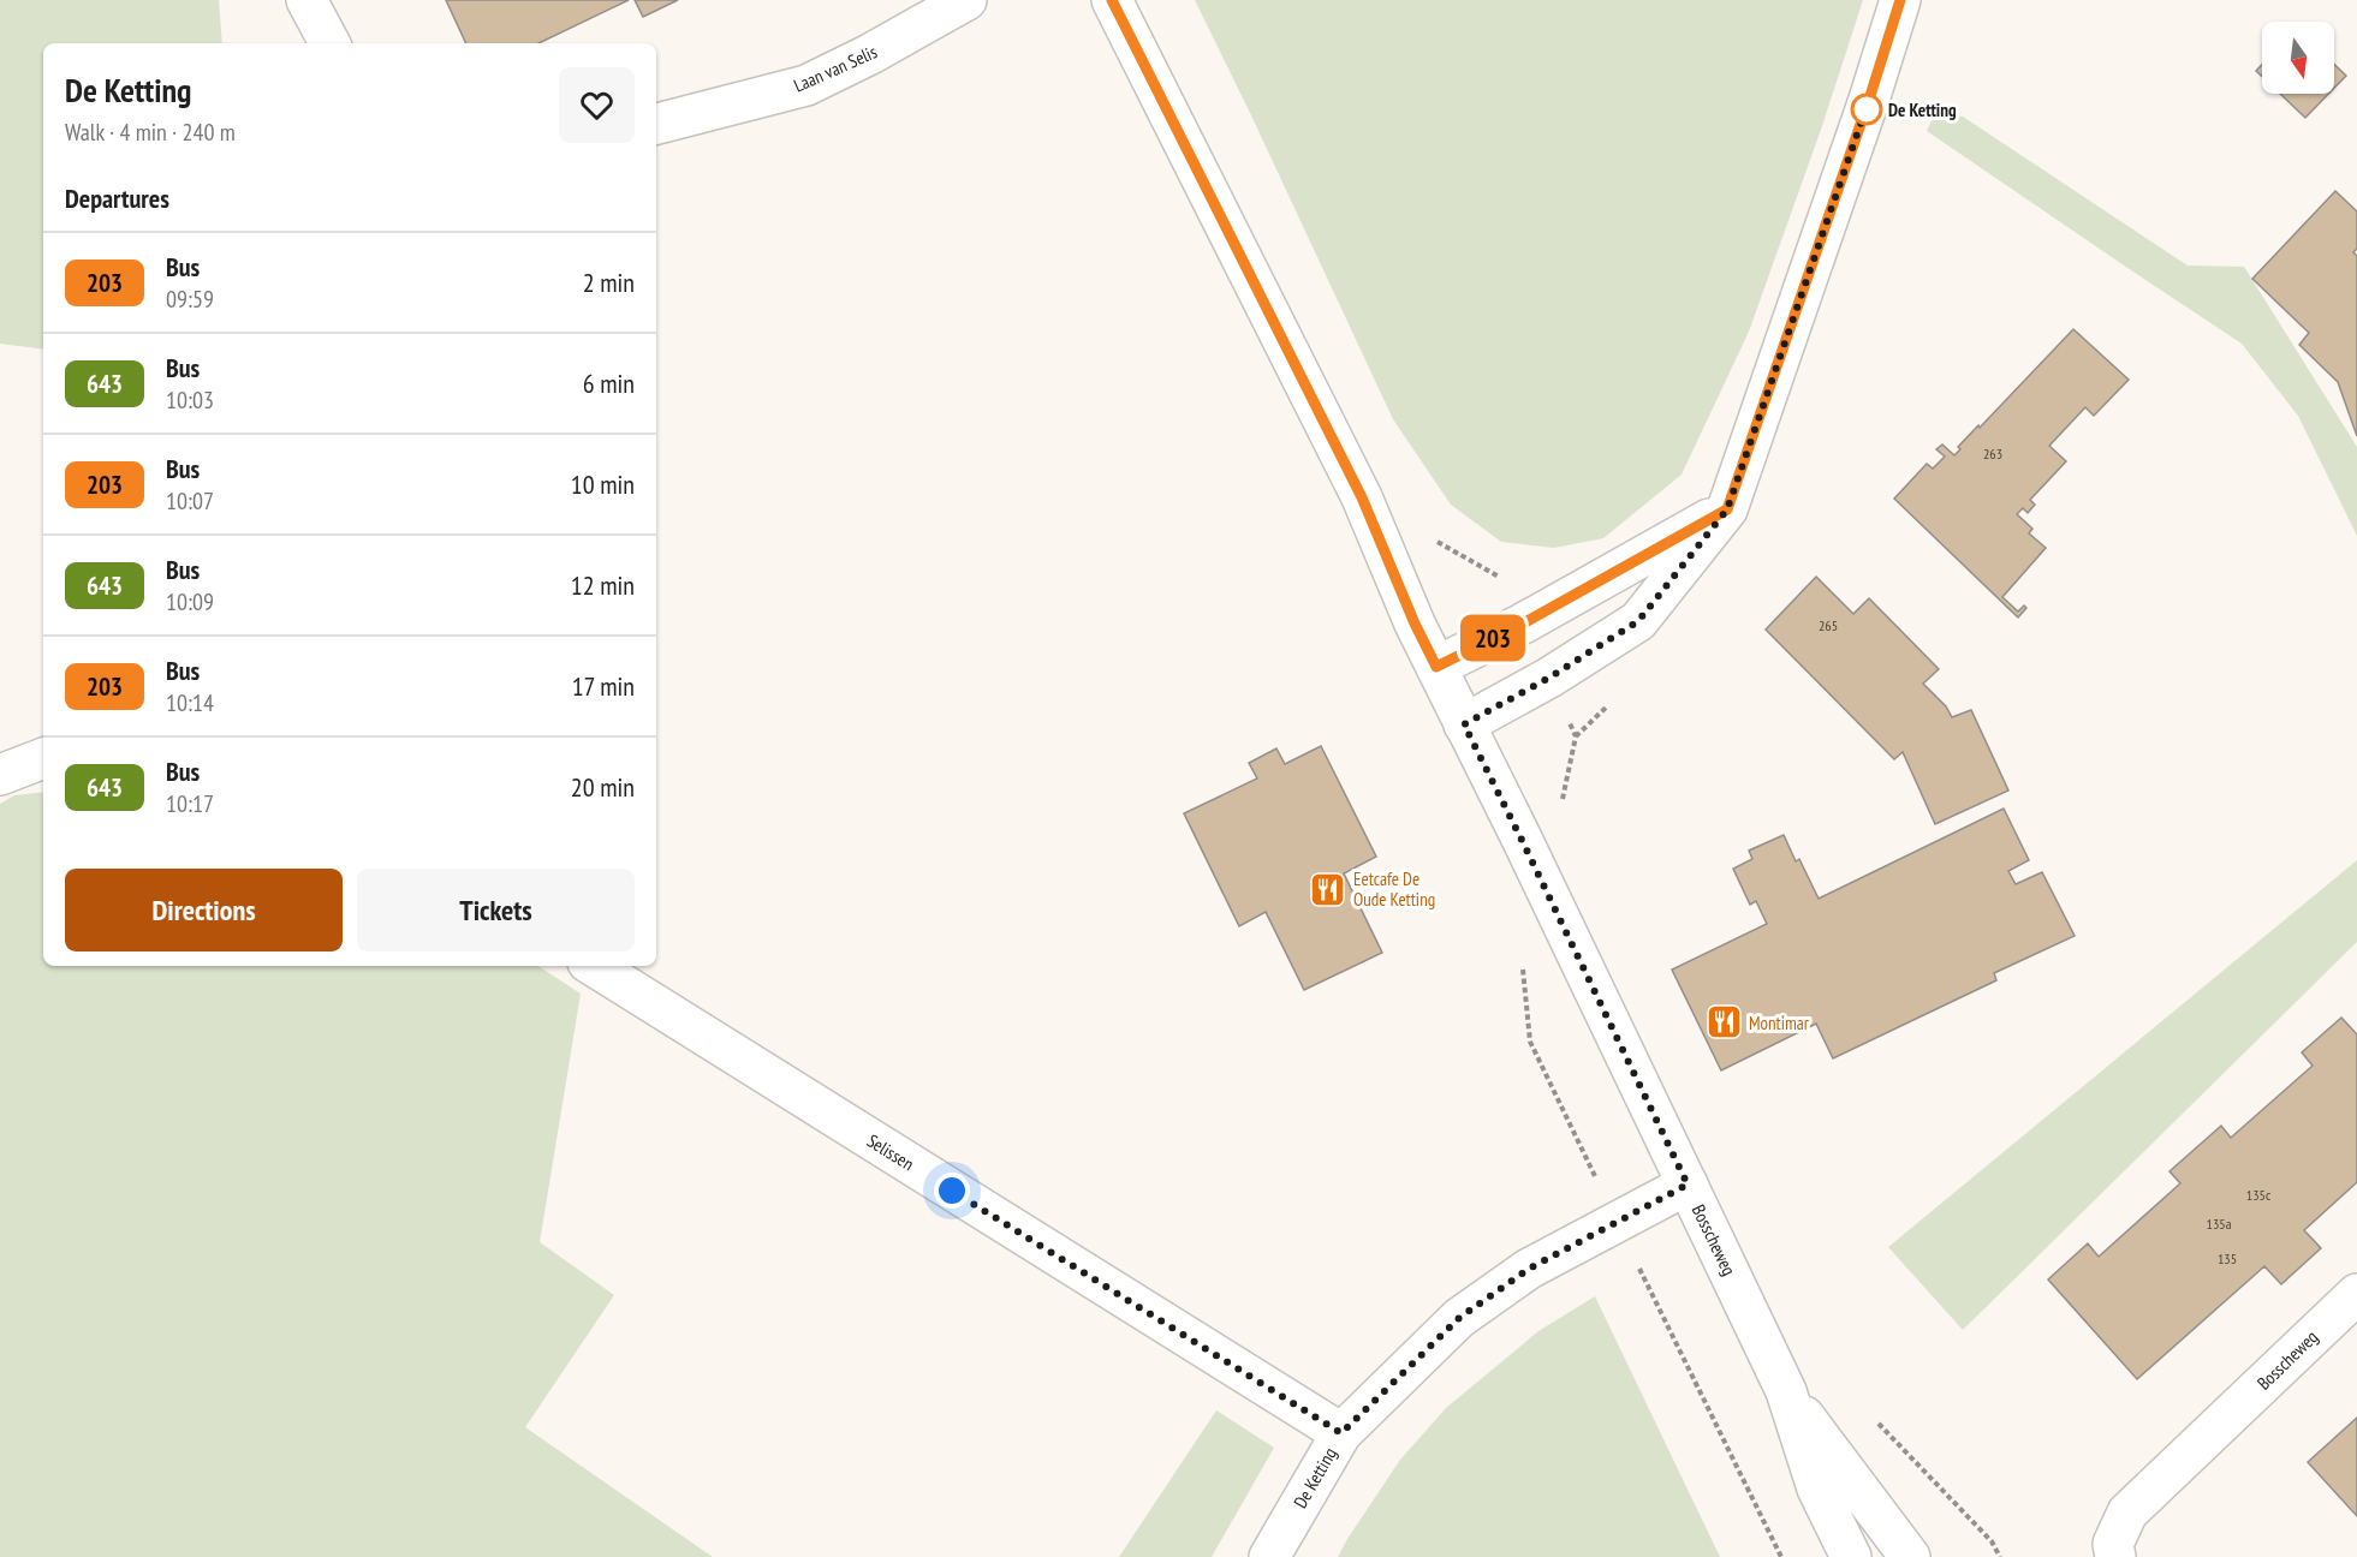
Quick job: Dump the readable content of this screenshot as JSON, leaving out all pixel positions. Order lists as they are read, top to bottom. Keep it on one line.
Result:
{"streets":{"street":["Laan van Selis","Selissen","Bosscheweg","De Ketting"]},"crossings":[["Selissen","De Ketting"],["Bosscheweg","De Ketting"]],"places":{"other":["De Ketting"],"restaurant":["Eetcafe De Oude Ketting","Montimar"]},"lines":["bus line 203"],"house_numbers":["263","265","135c","135a","135"],"north":"bottom","page":{"on_map":"203","heading":[["De Ketting","Walk · 4 min · 240 m"],"Departures"],"list":[{"mark":"203","name":"Bus","note":"09:59","value":"2 min"},{"mark":"643","name":"Bus","note":"10:03","value":"6 min"},{"mark":"203","name":"Bus","note":"10:07","value":"10 min"},{"mark":"643","name":"Bus","note":"10:09","value":"12 min"},{"mark":"203","name":"Bus","note":"10:14","value":"17 min"},{"mark":"643","name":"Bus","note":"10:17","value":"20 min"}],"buttons":["Directions","Tickets"]}}
